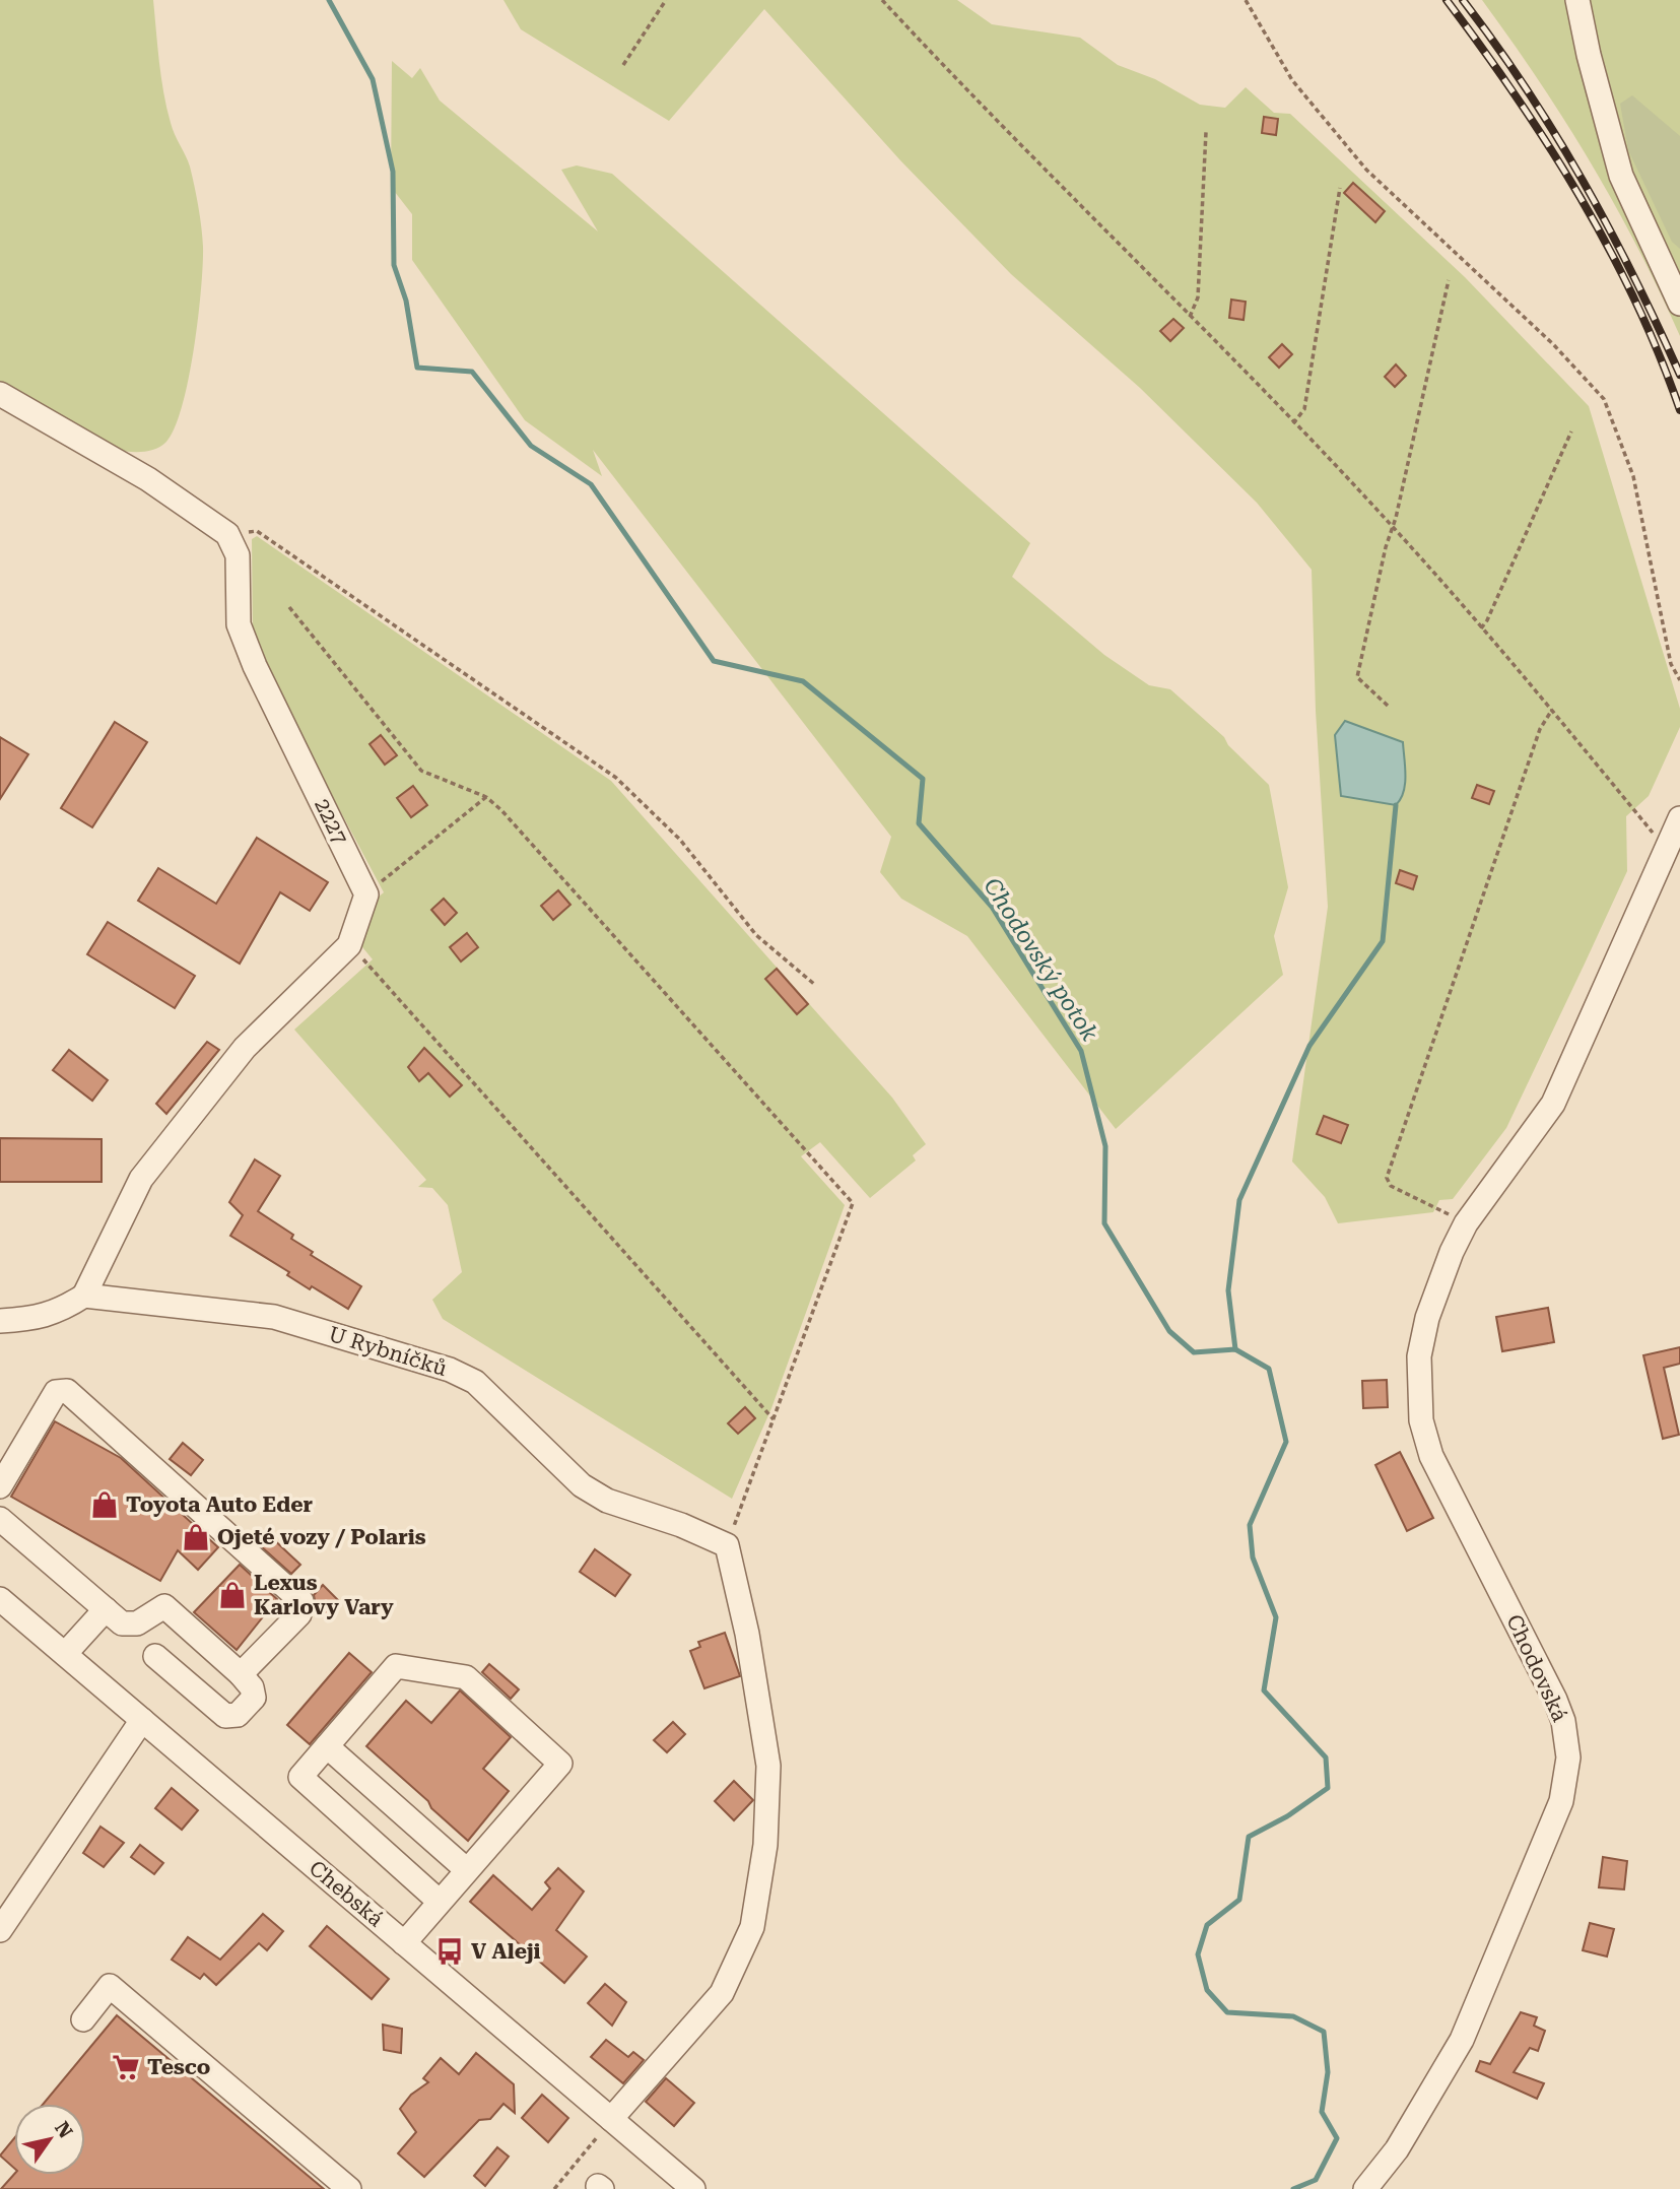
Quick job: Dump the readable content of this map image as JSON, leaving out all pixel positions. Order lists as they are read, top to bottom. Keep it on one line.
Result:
{"streets":{"street":["2227","U Rybníčků","Chodovská","Chebská"]},"water":["Chodovský potok"],"places":{"shop":["Toyota Auto Eder","Ojeté vozy / Polaris","Lexus Karlovy Vary"],"bus stop":["V Aleji"],"supermarket":["Tesco"]},"north":"top right"}
